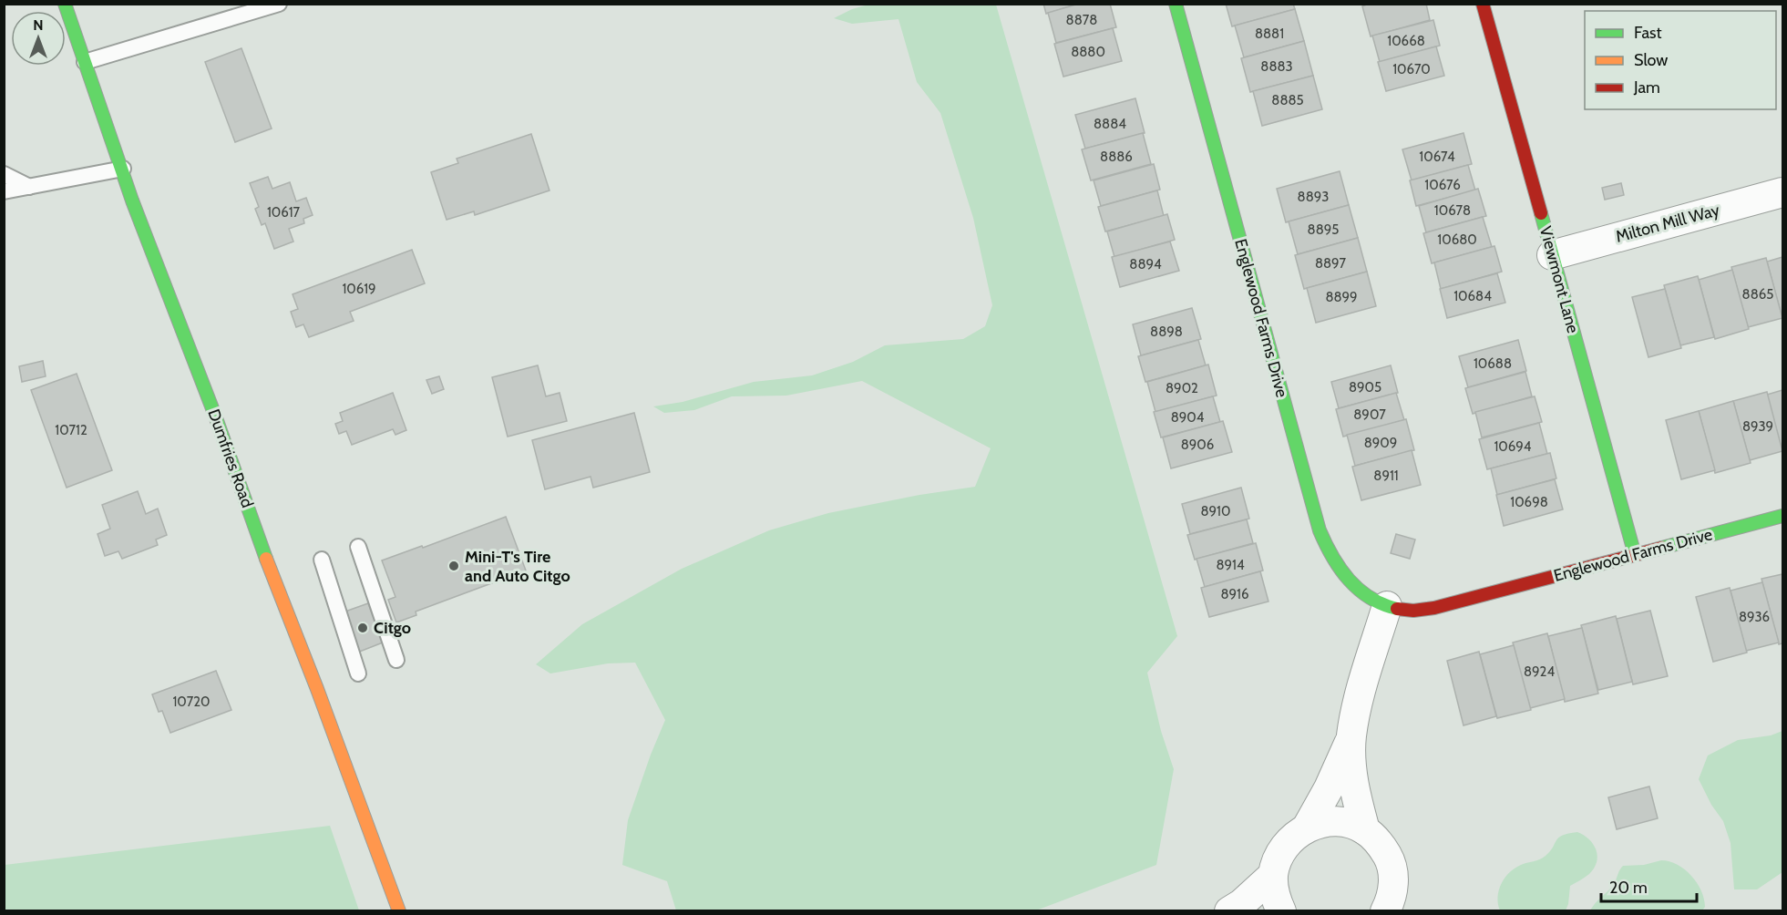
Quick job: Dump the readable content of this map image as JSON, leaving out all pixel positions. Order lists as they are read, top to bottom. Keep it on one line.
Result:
{"streets":{"street":["Milton Mill Way","Viewmont Lane","Englewood Farms Drive","Dumfries Road"]},"crossings":[["Milton Mill Way","Viewmont Lane"],["Viewmont Lane","Englewood Farms Drive"]],"places":["Mini-T's Tire and Auto Citgo","Citgo"],"house_numbers":["8878","8881","10668","8880","8883","10670","8885","8884","8886","10674","10676","8893","10678","10617","8895","10680","8897","8894","10619","8865","10684","8899","8898","10688","8905","8902","8907","8904","8939","10712","8909","8906","10694","8911","10698","8910","8914","8916","8936","8924","10720"],"legend":["Fast","Slow","Jam"],"scale_bar":"20 m","north":"top"}
